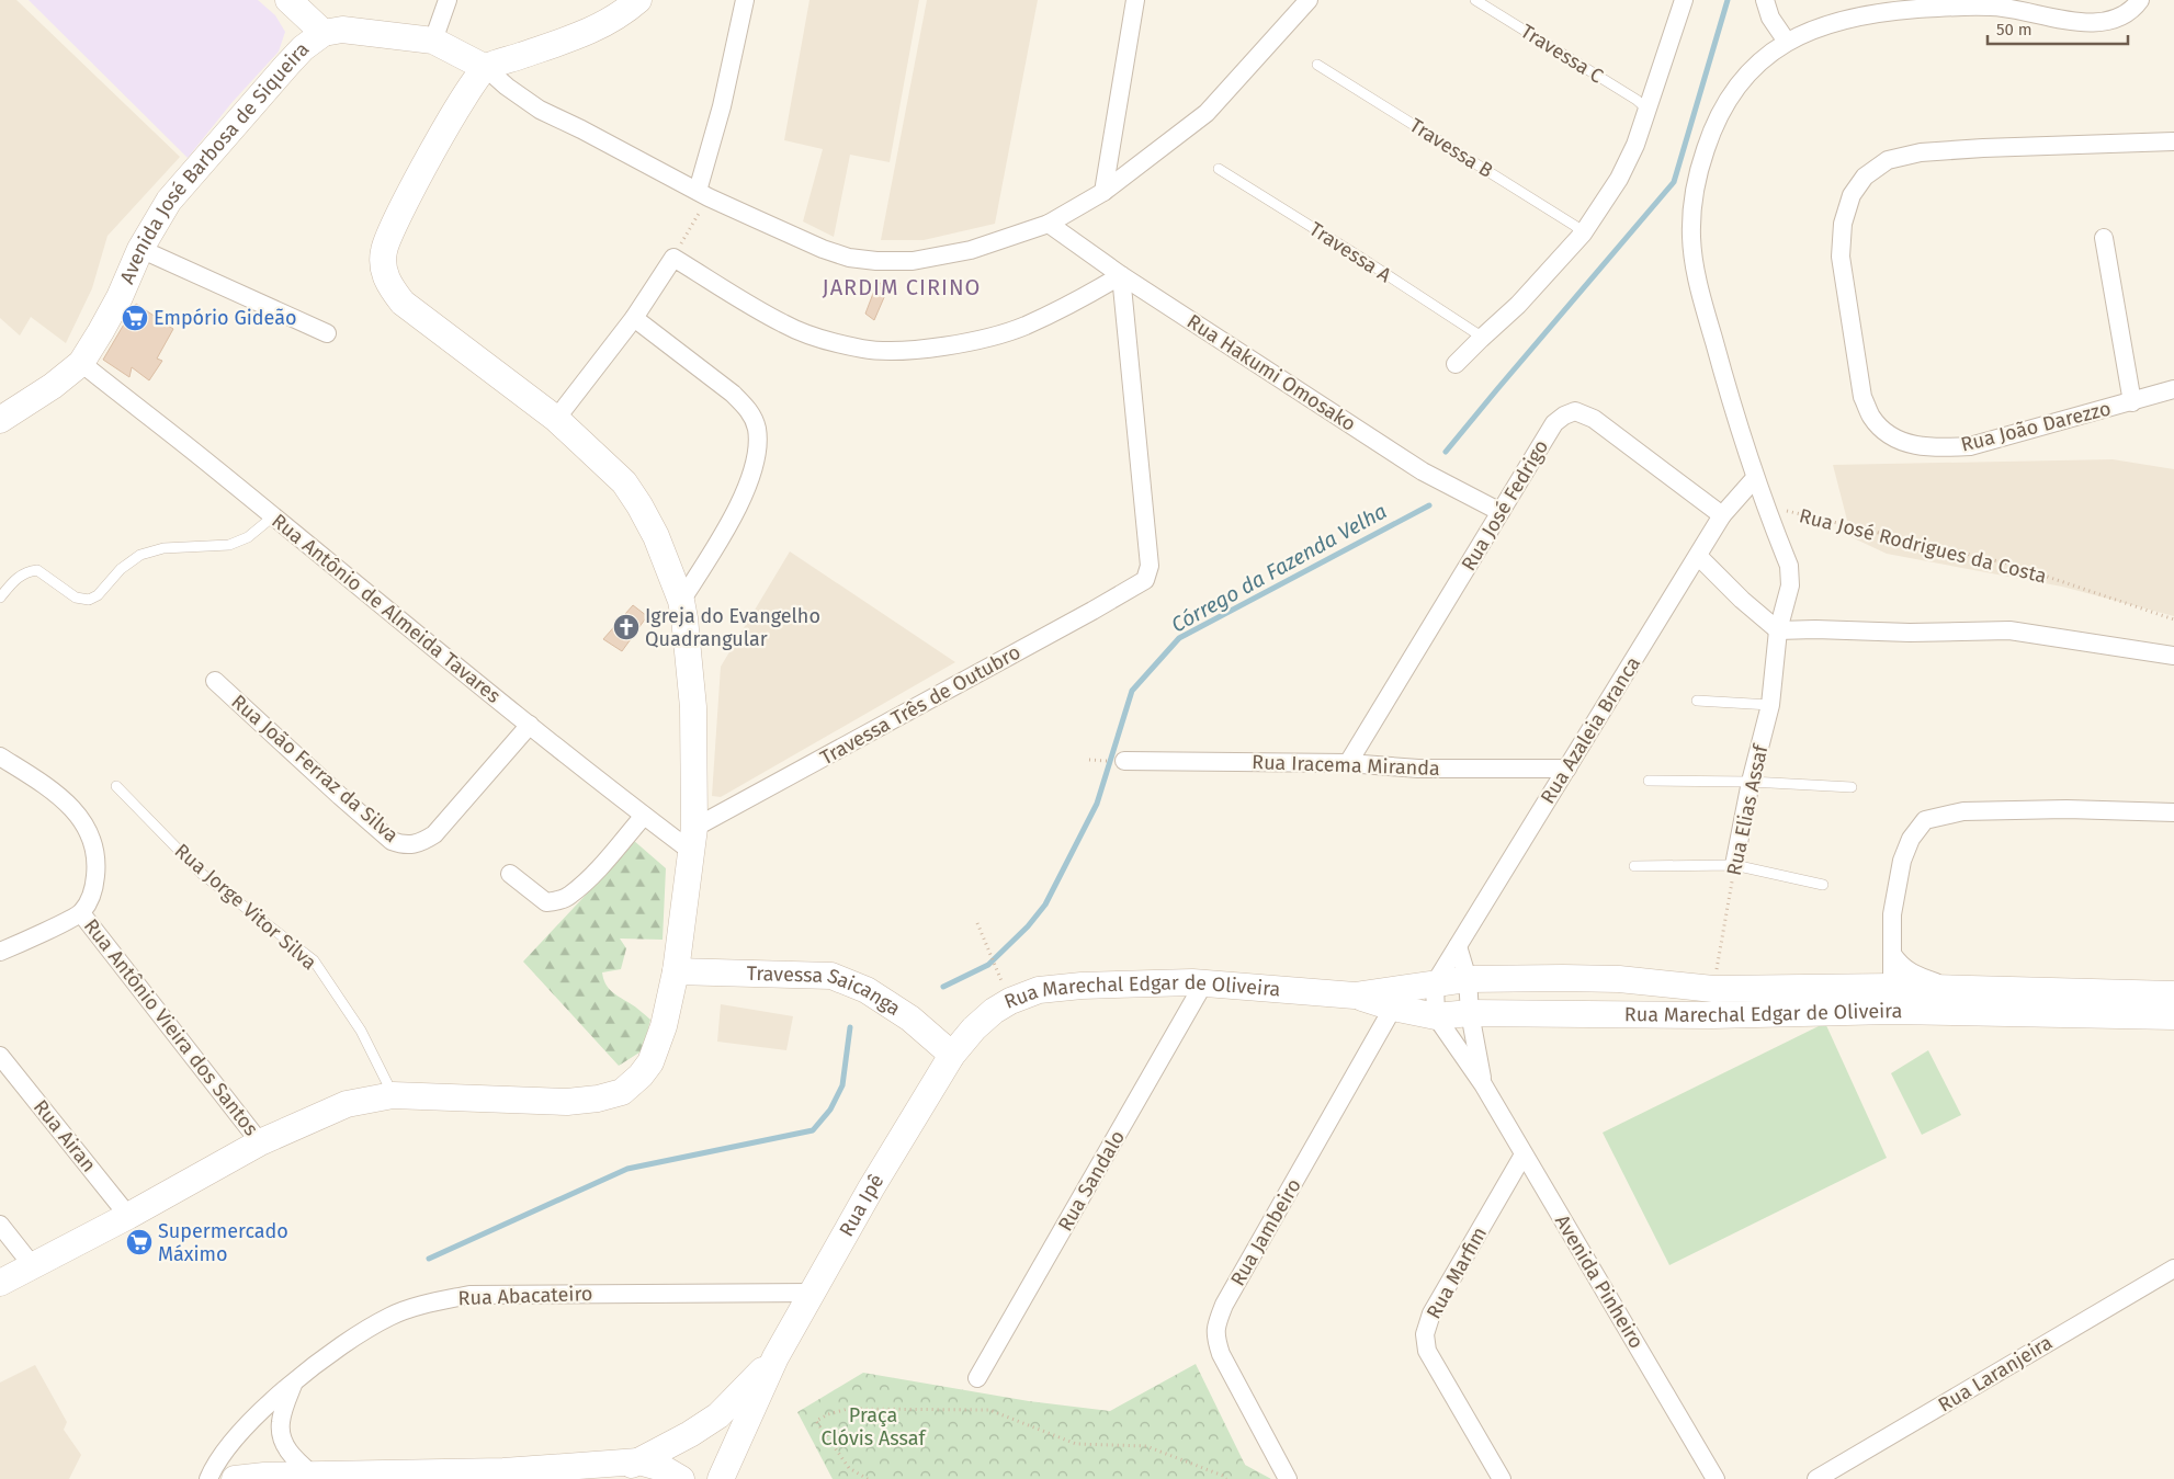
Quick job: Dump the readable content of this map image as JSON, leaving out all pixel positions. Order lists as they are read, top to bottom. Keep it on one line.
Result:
{"streets":{"main road":["Avenida José Barbosa de Siqueira","Travessa Saicanga","Rua Marechal Edgar de Oliveira","Rua Ipê"],"street":["Rua Hakumi Omosako","Rua João Darezzo","Rua José Fedrigo","Rua José Rodrigues da Costa","Rua Antônio de Almeida Tavares","Travessa Três de Outubro","Rua Azaleia Branca","Rua Iracema Miranda","Rua João Ferraz da Silva","Rua Elias Assaf","Rua Antônio Vieira dos Santos","Rua Airan","Rua Sandalo","Rua Jambeiro","Rua Marfim","Avenida Pinheiro","Rua Abacateiro","Rua Laranjeira"],"lane":["Travessa C","Travessa B","Travessa A","Rua Jorge Vitor Silva"]},"crossings":[["Avenida José Barbosa de Siqueira","Rua Antônio de Almeida Tavares"],["Rua Hakumi Omosako","Rua José Fedrigo"],["Rua Hakumi Omosako","Travessa Três de Outubro"],["Rua José Fedrigo","Rua Azaleia Branca"],["Rua José Fedrigo","Rua Iracema Miranda"],["Rua José Rodrigues da Costa","Rua Azaleia Branca"],["Rua José Rodrigues da Costa","Rua Elias Assaf"],["Rua Antônio de Almeida Tavares","Travessa Três de Outubro"],["Rua Antônio de Almeida Tavares","Rua João Ferraz da Silva"],["Rua Azaleia Branca","Rua Iracema Miranda"],["Rua Azaleia Branca","Rua Marechal Edgar de Oliveira"],["Rua Elias Assaf","Rua Marechal Edgar de Oliveira"],["Travessa Saicanga","Rua Marechal Edgar de Oliveira"],["Travessa Saicanga","Rua Ipê"],["Rua Marechal Edgar de Oliveira","Rua Sandalo"],["Rua Marechal Edgar de Oliveira","Rua Ipê"],["Rua Marechal Edgar de Oliveira","Rua Jambeiro"],["Rua Marechal Edgar de Oliveira","Avenida Pinheiro"],["Rua Ipê","Rua Abacateiro"],["Rua Marfim","Avenida Pinheiro"]],"districts":["JARDIM CIRINO"],"water":["Córrego da Fazenda Velha"],"parks":["Praça Clóvis Assaf"],"places":{"supermarket":["Empório Gideão","Supermercado Máximo"],"church":["Igreja do Evangelho Quadrangular"]},"scale_bar":"50 m"}
